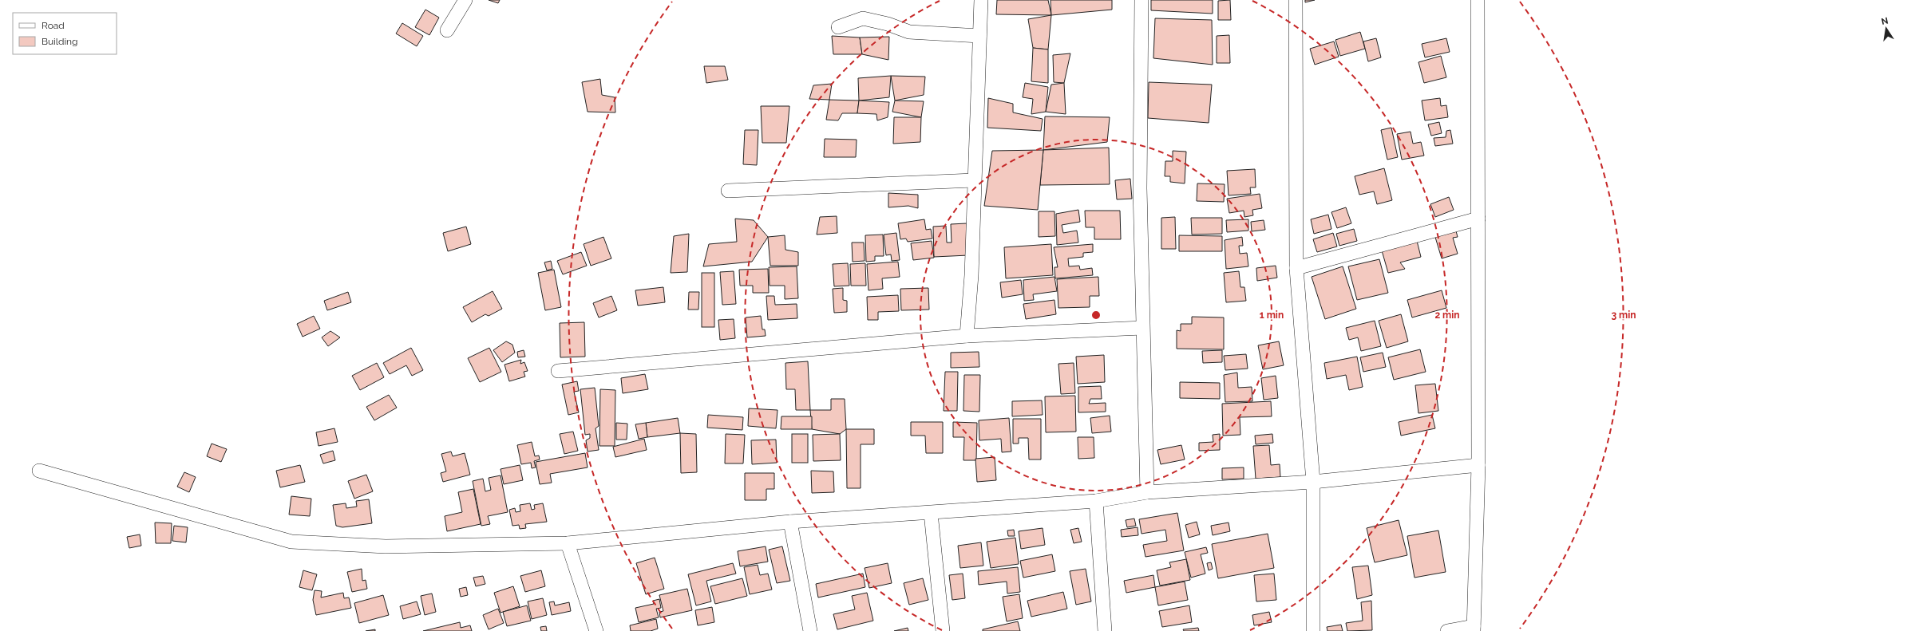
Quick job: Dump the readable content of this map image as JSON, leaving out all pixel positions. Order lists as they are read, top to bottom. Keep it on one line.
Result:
{"legend":["Road","Building"],"north":"top","rings":["1 min","2 min","3 min"]}
